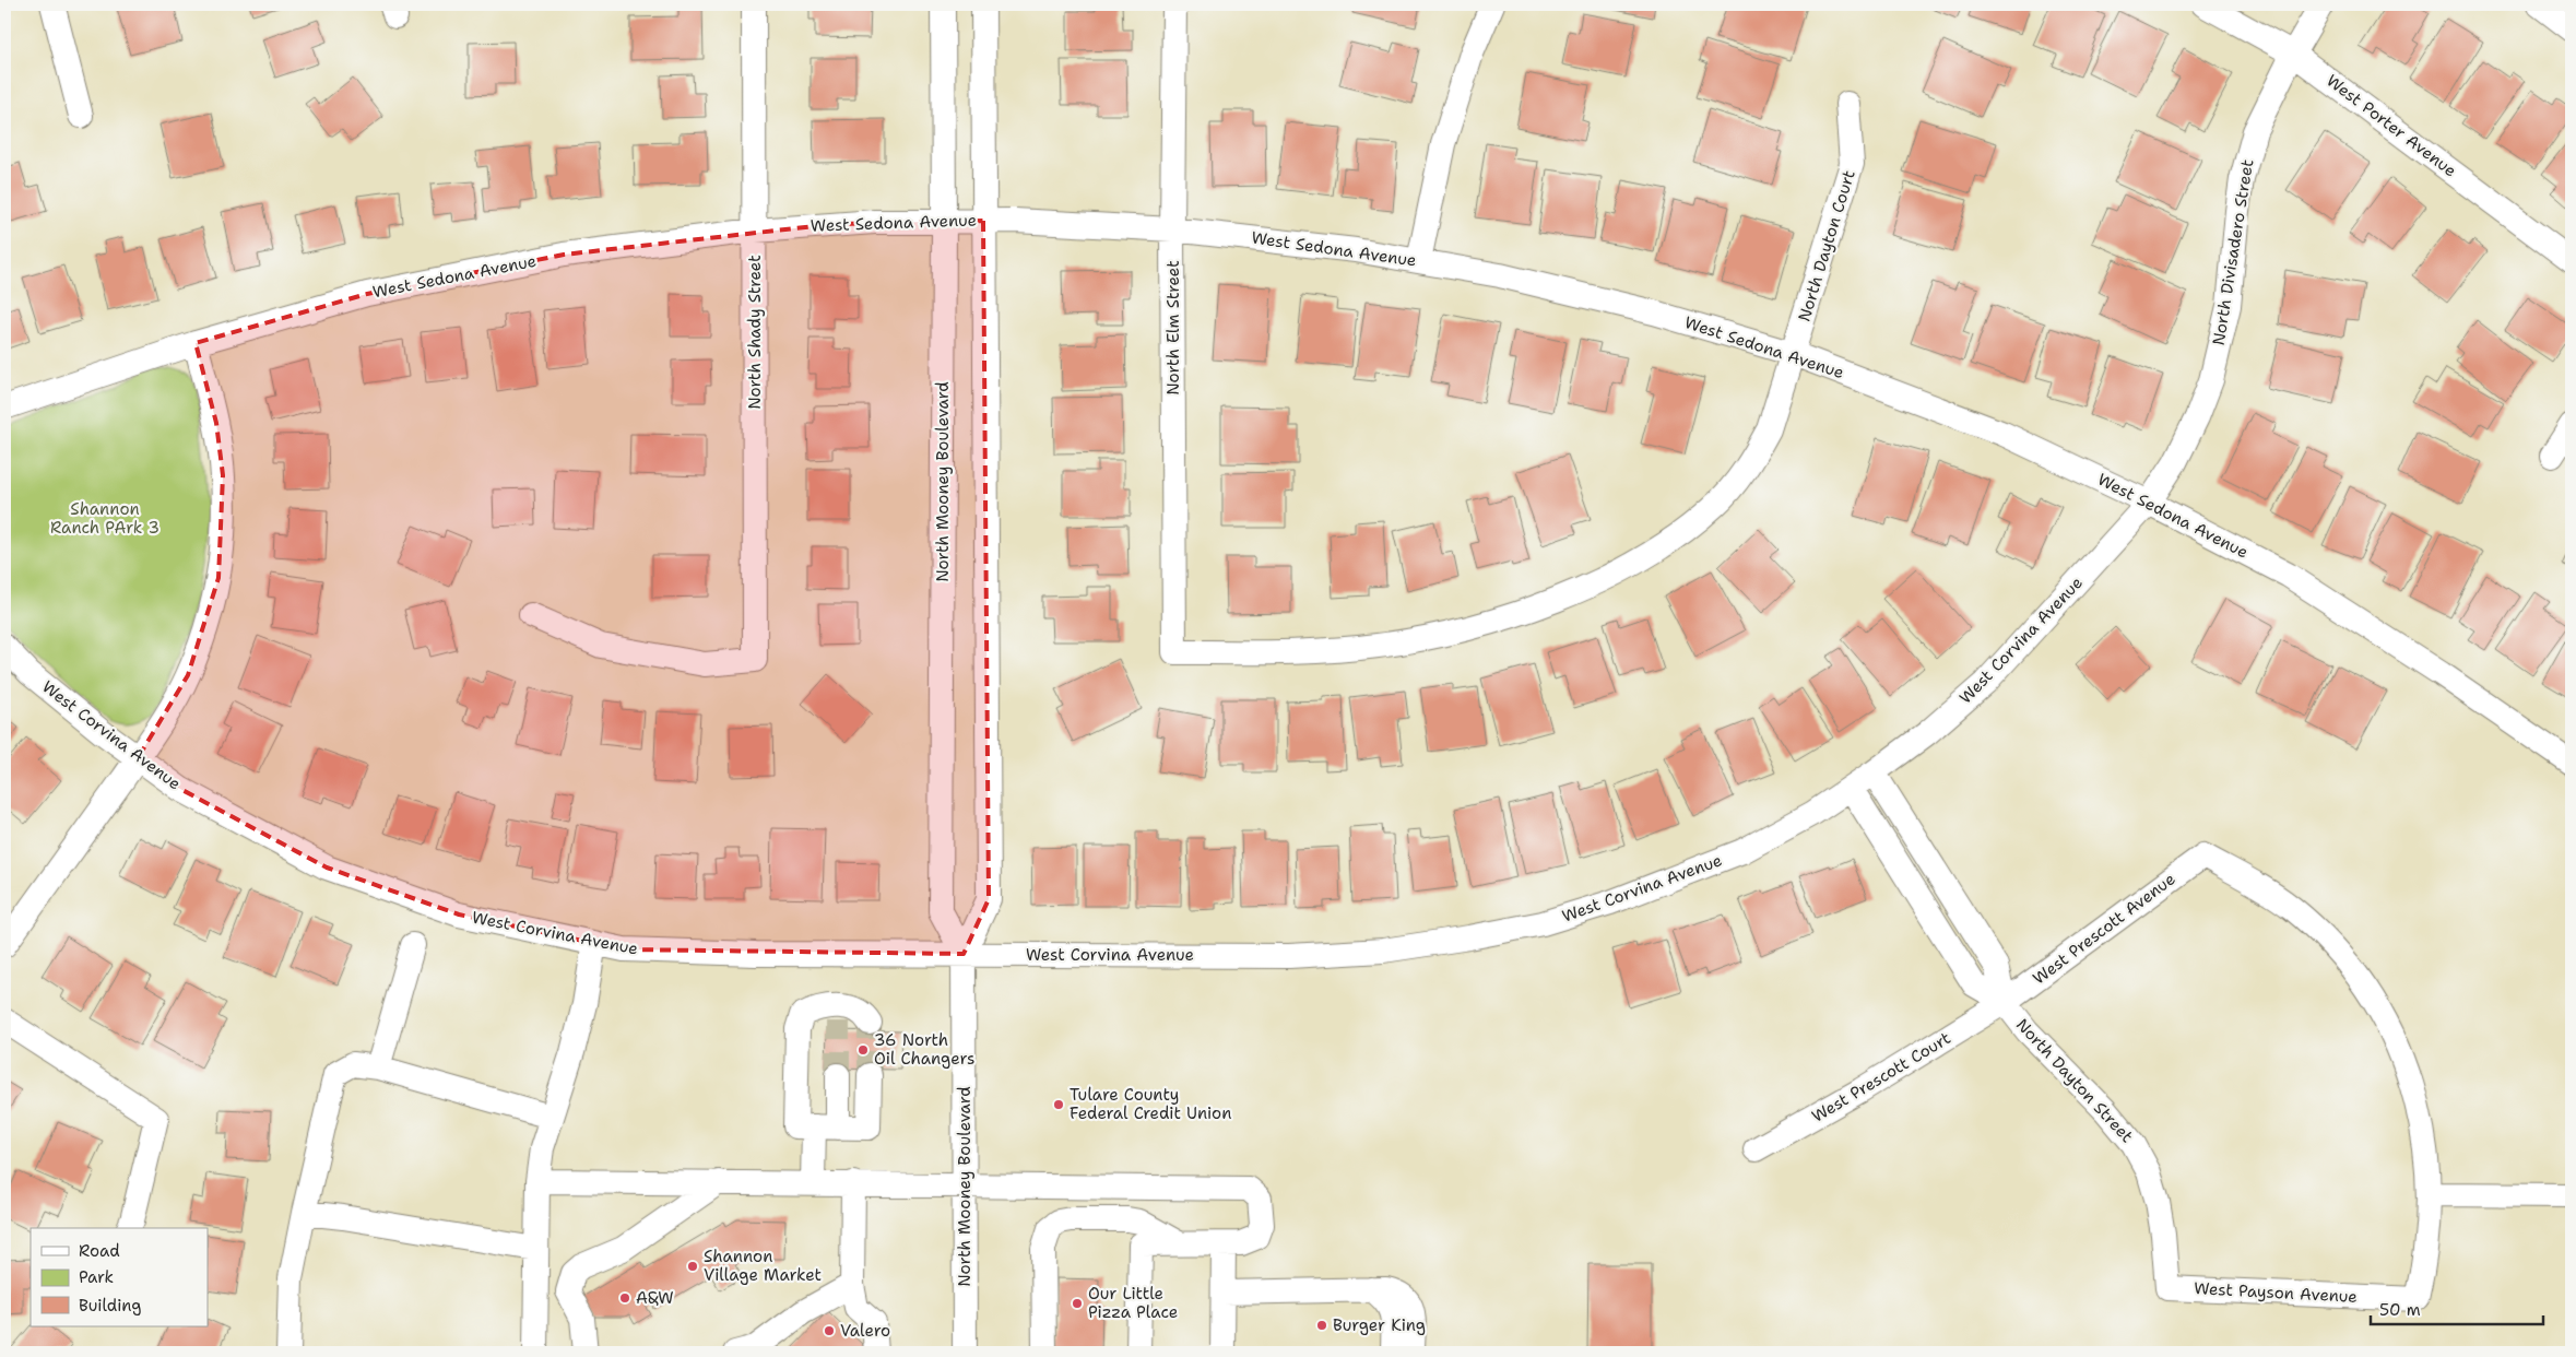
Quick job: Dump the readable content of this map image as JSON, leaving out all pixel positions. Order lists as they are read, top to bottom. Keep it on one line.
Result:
{"streets":{"street":["West Porter Avenue","West Sedona Avenue","North Dayton Court","North Divisadero Street","North Elm Street","North Shady Street","North Mooney Boulevard","West Corvina Avenue","West Prescott Avenue","West Prescott Court","North Dayton Street","West Payson Avenue"]},"crossings":[["West Porter Avenue","North Divisadero Street"],["West Sedona Avenue","North Dayton Court"],["West Sedona Avenue","North Divisadero Street"],["West Sedona Avenue","North Elm Street"],["West Sedona Avenue","North Shady Street"],["West Sedona Avenue","North Mooney Boulevard"],["West Sedona Avenue","West Corvina Avenue"],["North Dayton Court","North Elm Street"],["North Divisadero Street","West Corvina Avenue"],["North Mooney Boulevard","West Corvina Avenue"],["West Corvina Avenue","North Dayton Street"],["West Prescott Avenue","West Prescott Court"],["West Prescott Avenue","North Dayton Street"],["West Prescott Avenue","West Payson Avenue"],["West Prescott Court","North Dayton Street"],["North Dayton Street","West Payson Avenue"]],"parks":["Shannon Ranch PArk 3"],"places":["36 North Oil Changers","Tulare County Federal Credit Union","Shannon Village Market","A&W","Our Little Pizza Place","Burger King","Valero"],"legend":["Road","Park","Building"],"scale_bar":"50 m"}
